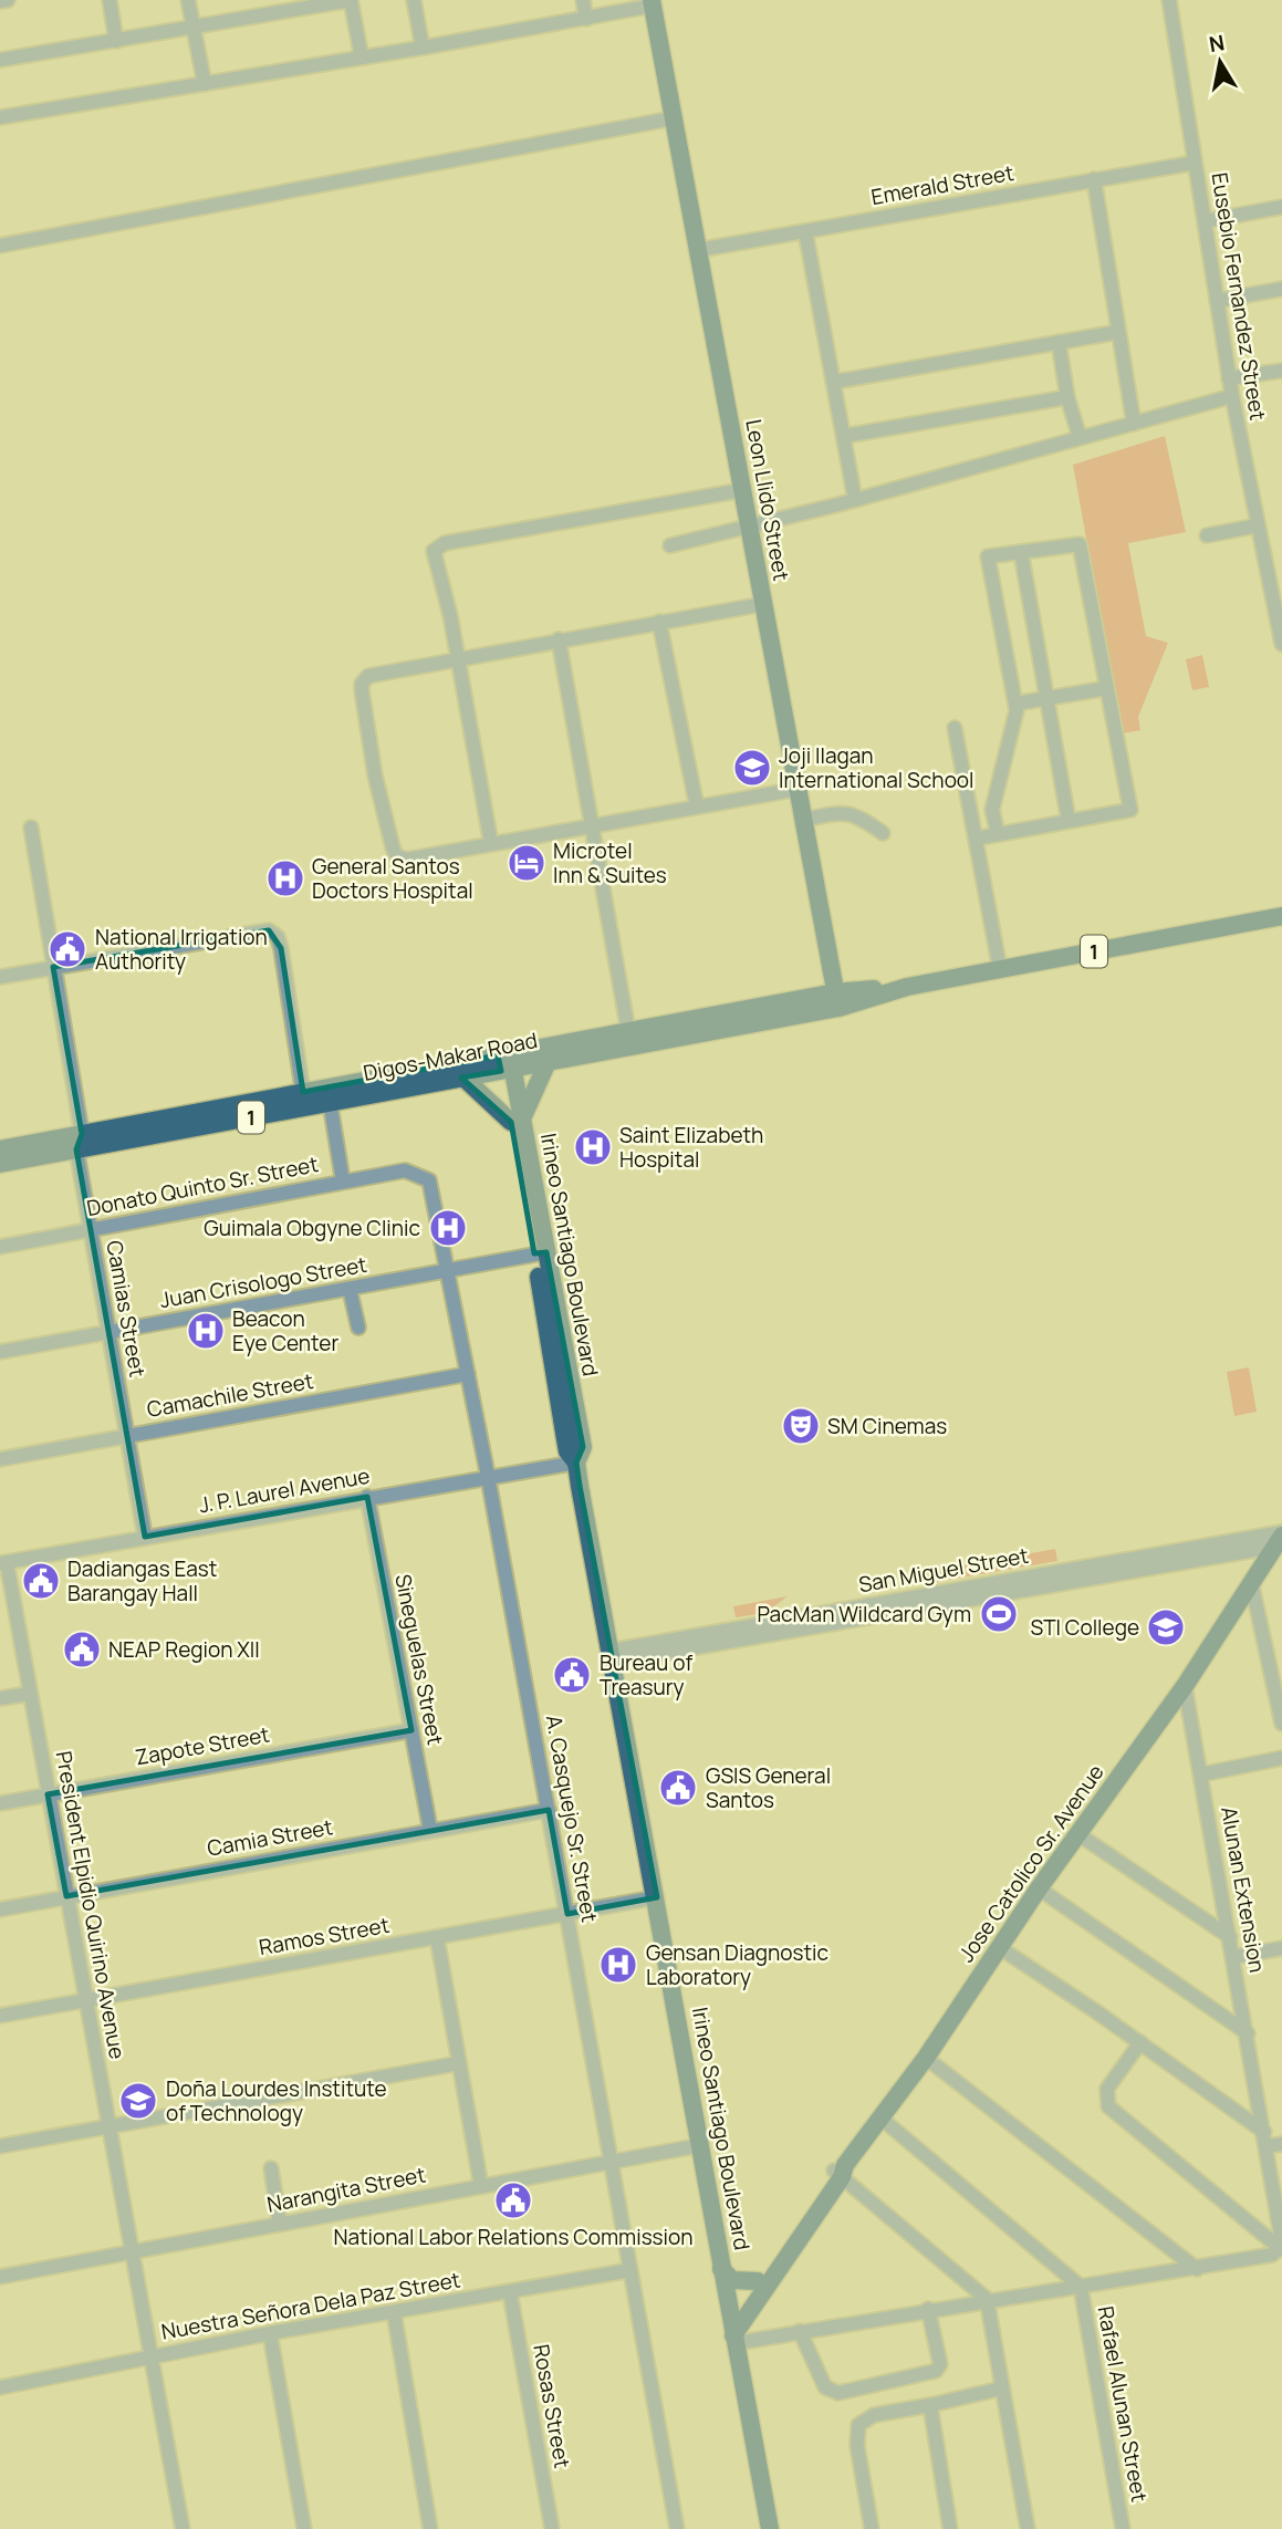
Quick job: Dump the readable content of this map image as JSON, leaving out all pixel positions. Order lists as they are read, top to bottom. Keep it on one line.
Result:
{"streets":{"main road":["Leon Llido Street","1","Digos-Makar Road","Irineo Santiago Boulevard","Jose Catolico Sr. Avenue"],"street":["Emerald Street","Eusebio Fernandez Street","Donato Quinto Sr. Street","Juan Crisologo Street","Camias Street","Camachile Street","J. P. Laurel Avenue","San Miguel Street","Sineguelas Street","Zapote Street","A. Casquejo Sr. Street","Camia Street","Alunan Extension","President Elpidio Quirino Avenue","Ramos Street","Narangita Street","Nuestra Señora Dela Paz Street","Rafael Alunan Street","Rosas Street"]},"crossings":[["Emerald Street","Eusebio Fernandez Street"],["Emerald Street","Leon Llido Street"],["Leon Llido Street","Digos-Makar Road"],["Digos-Makar Road","Irineo Santiago Boulevard"],["Digos-Makar Road","Camias Street"],["Donato Quinto Sr. Street","Camias Street"],["Donato Quinto Sr. Street","A. Casquejo Sr. Street"],["Irineo Santiago Boulevard","Juan Crisologo Street"],["Irineo Santiago Boulevard","J. P. Laurel Avenue"],["Irineo Santiago Boulevard","San Miguel Street"],["Irineo Santiago Boulevard","Jose Catolico Sr. Avenue"],["Irineo Santiago Boulevard","Ramos Street"],["Irineo Santiago Boulevard","Narangita Street"],["Juan Crisologo Street","Camias Street"],["Juan Crisologo Street","A. Casquejo Sr. Street"],["Camias Street","Camachile Street"],["Camias Street","J. P. Laurel Avenue"],["Camachile Street","A. Casquejo Sr. Street"],["J. P. Laurel Avenue","Sineguelas Street"],["J. P. Laurel Avenue","A. Casquejo Sr. Street"],["J. P. Laurel Avenue","President Elpidio Quirino Avenue"],["San Miguel Street","Jose Catolico Sr. Avenue"],["Sineguelas Street","Zapote Street"],["Sineguelas Street","Camia Street"],["Zapote Street","President Elpidio Quirino Avenue"],["A. Casquejo Sr. Street","Camia Street"],["A. Casquejo Sr. Street","Ramos Street"],["A. Casquejo Sr. Street","Narangita Street"],["A. Casquejo Sr. Street","Nuestra Señora Dela Paz Street"],["Camia Street","President Elpidio Quirino Avenue"],["Jose Catolico Sr. Avenue","Alunan Extension"],["President Elpidio Quirino Avenue","Ramos Street"],["President Elpidio Quirino Avenue","Narangita Street"],["President Elpidio Quirino Avenue","Nuestra Señora Dela Paz Street"],["Nuestra Señora Dela Paz Street","Rosas Street"]],"places":{"school or university":["Joji Ilagan International School","STI College","Doña Lourdes Institute of Technology"],"hotel":["Microtel Inn & Suites"],"hospital":["General Santos Doctors Hospital","Saint Elizabeth Hospital","Guimala Obgyne Clinic","Beacon Eye Center","Gensan Diagnostic Laboratory"],"public building":["National Irrigation Authority","Dadiangas East Barangay Hall","NEAP Region XII","Bureau of Treasury","GSIS General Santos","National Labor Relations Commission"],"theatre":["SM Cinemas"],"sports":["PacMan Wildcard Gym"]},"north":"top"}
